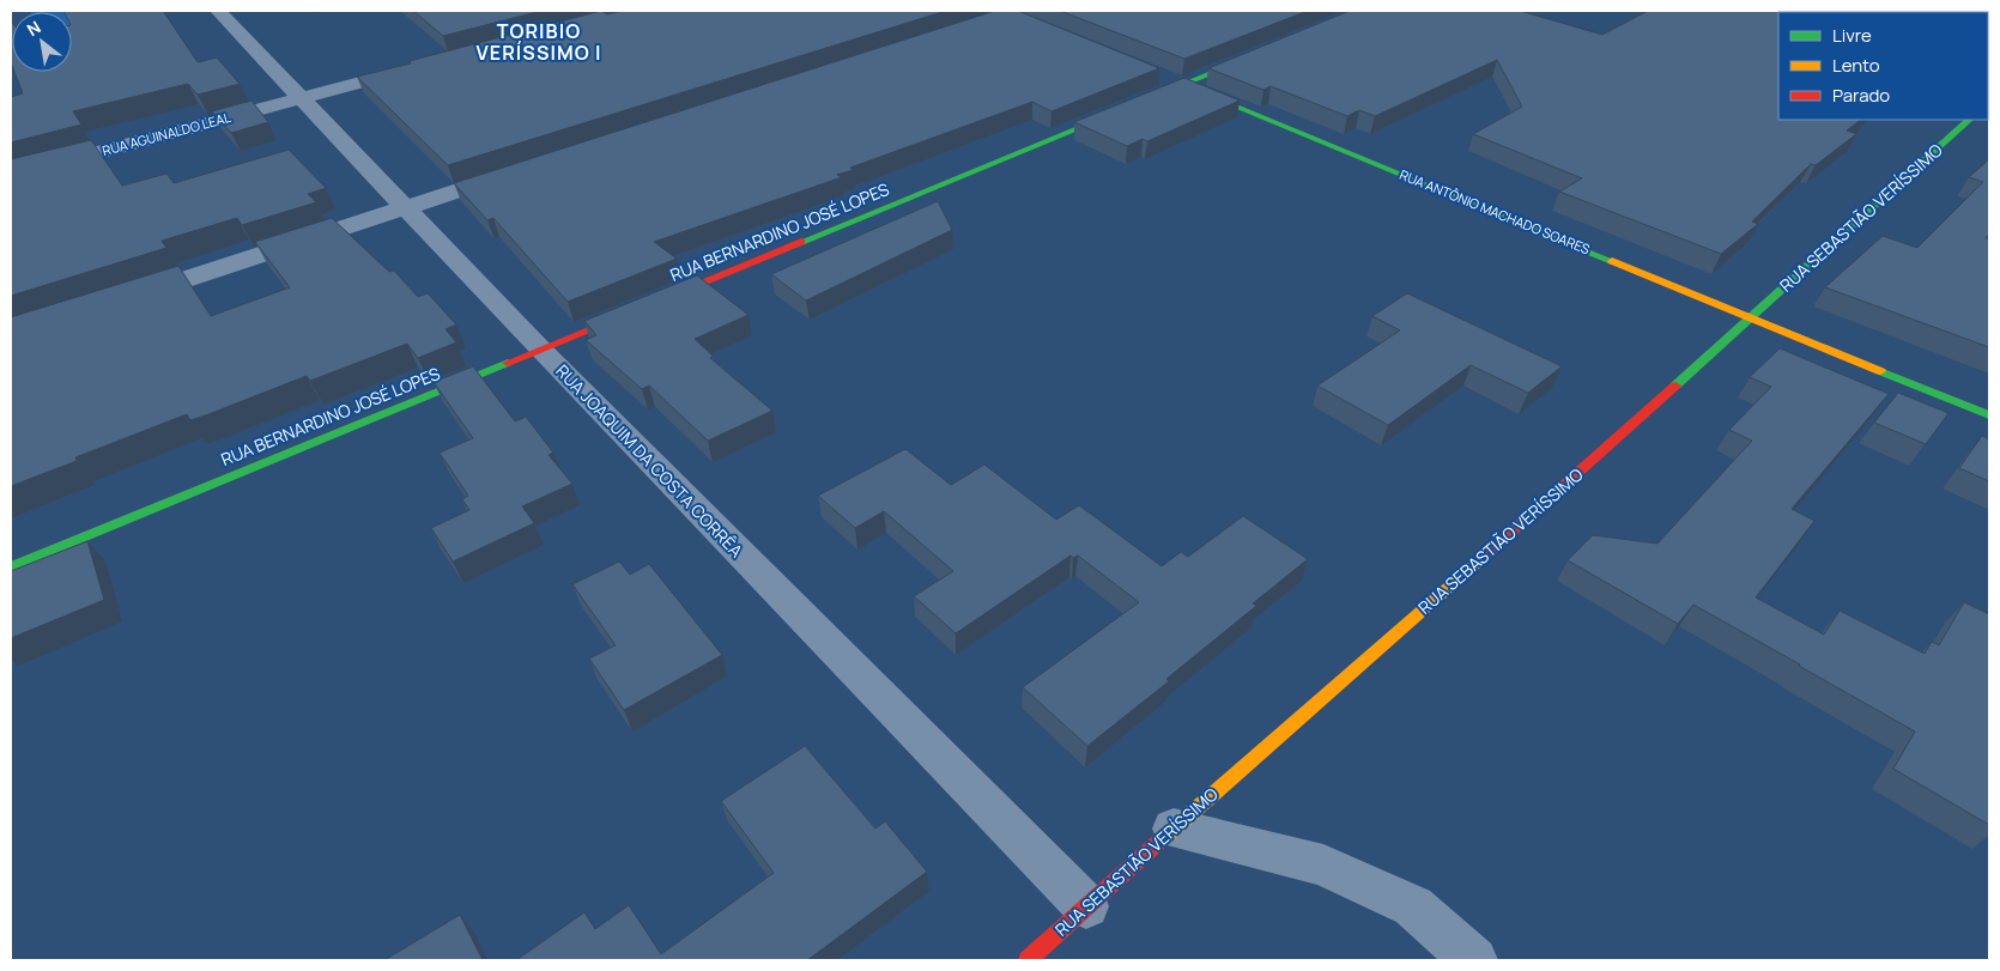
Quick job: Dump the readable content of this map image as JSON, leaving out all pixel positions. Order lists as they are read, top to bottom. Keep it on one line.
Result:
{"streets":{"street":["RUA AGUINALDO LEAL","RUA ANTÔNIO MACHADO SOARES","RUA SEBASTIÃO VERÍSSIMO","RUA BERNARDINO JOSÉ LOPES","RUA JOAQUIM DA COSTA CORRÊA"]},"crossings":[["RUA AGUINALDO LEAL","RUA JOAQUIM DA COSTA CORRÊA"],["RUA ANTÔNIO MACHADO SOARES","RUA SEBASTIÃO VERÍSSIMO"],["RUA ANTÔNIO MACHADO SOARES","RUA BERNARDINO JOSÉ LOPES"],["RUA SEBASTIÃO VERÍSSIMO","RUA JOAQUIM DA COSTA CORRÊA"],["RUA BERNARDINO JOSÉ LOPES","RUA JOAQUIM DA COSTA CORRÊA"]],"districts":["TORIBIO VERÍSSIMO I"],"legend":["Livre","Lento","Parado"],"north":"top left"}
